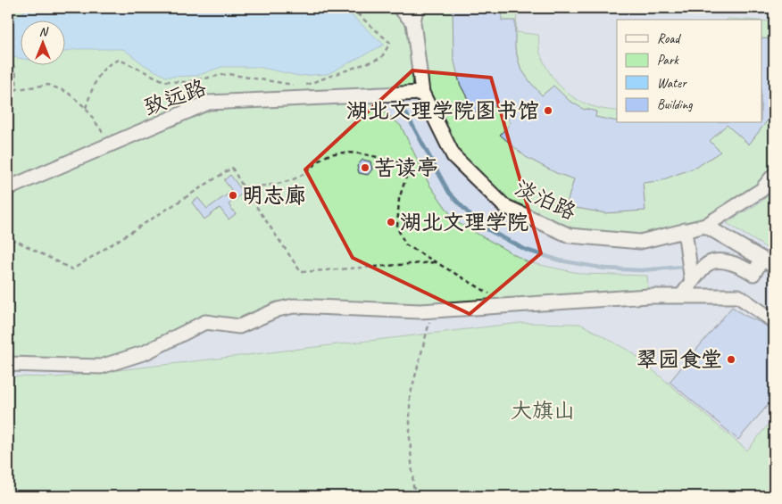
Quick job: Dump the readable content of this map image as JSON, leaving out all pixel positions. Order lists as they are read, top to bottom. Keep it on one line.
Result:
{"streets":{"street":["致远路","淡泊路"]},"crossings":[["致远路","淡泊路"]],"parks":["大旗山"],"places":["湖北文理学院图书馆","苦读亭","明志廊","湖北文理学院","翠园食堂"],"legend":["Road","Park","Water","Building"],"north":"top"}
